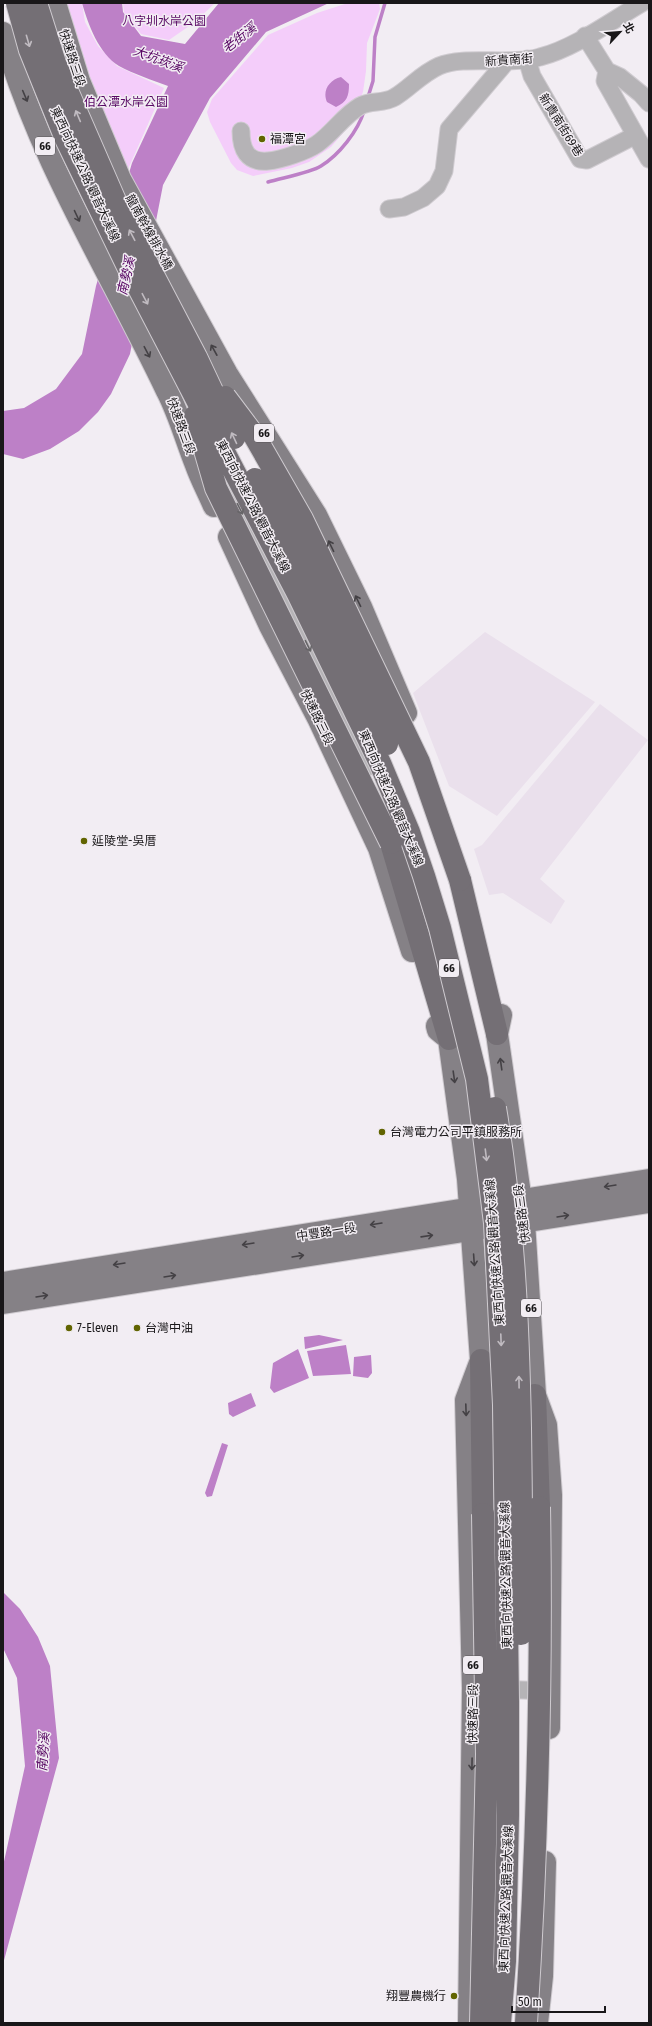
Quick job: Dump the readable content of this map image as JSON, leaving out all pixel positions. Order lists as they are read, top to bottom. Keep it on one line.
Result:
{"streets":{"highway":["66","東西向快速公路 觀音大溪線"],"main road":["快速路三段","龍南幹線排水橋","中豐路一段"],"street":["新貴南街","新貴南街69巷"]},"crossings":[["快速路三段","66"],["快速路三段","龍南幹線排水橋"],["快速路三段","中豐路一段"],["新貴南街","新貴南街69巷"]],"water":["老街溪","大坑崁溪","南勢溪"],"parks":["八字圳水岸公園","伯公潭水岸公園"],"places":["福潭宮","延陵堂-吳厝","台灣電力公司平鎮服務所","7-Eleven","台灣中油","翔豐農機行"],"scale_bar":"50 m","north":"top right"}
